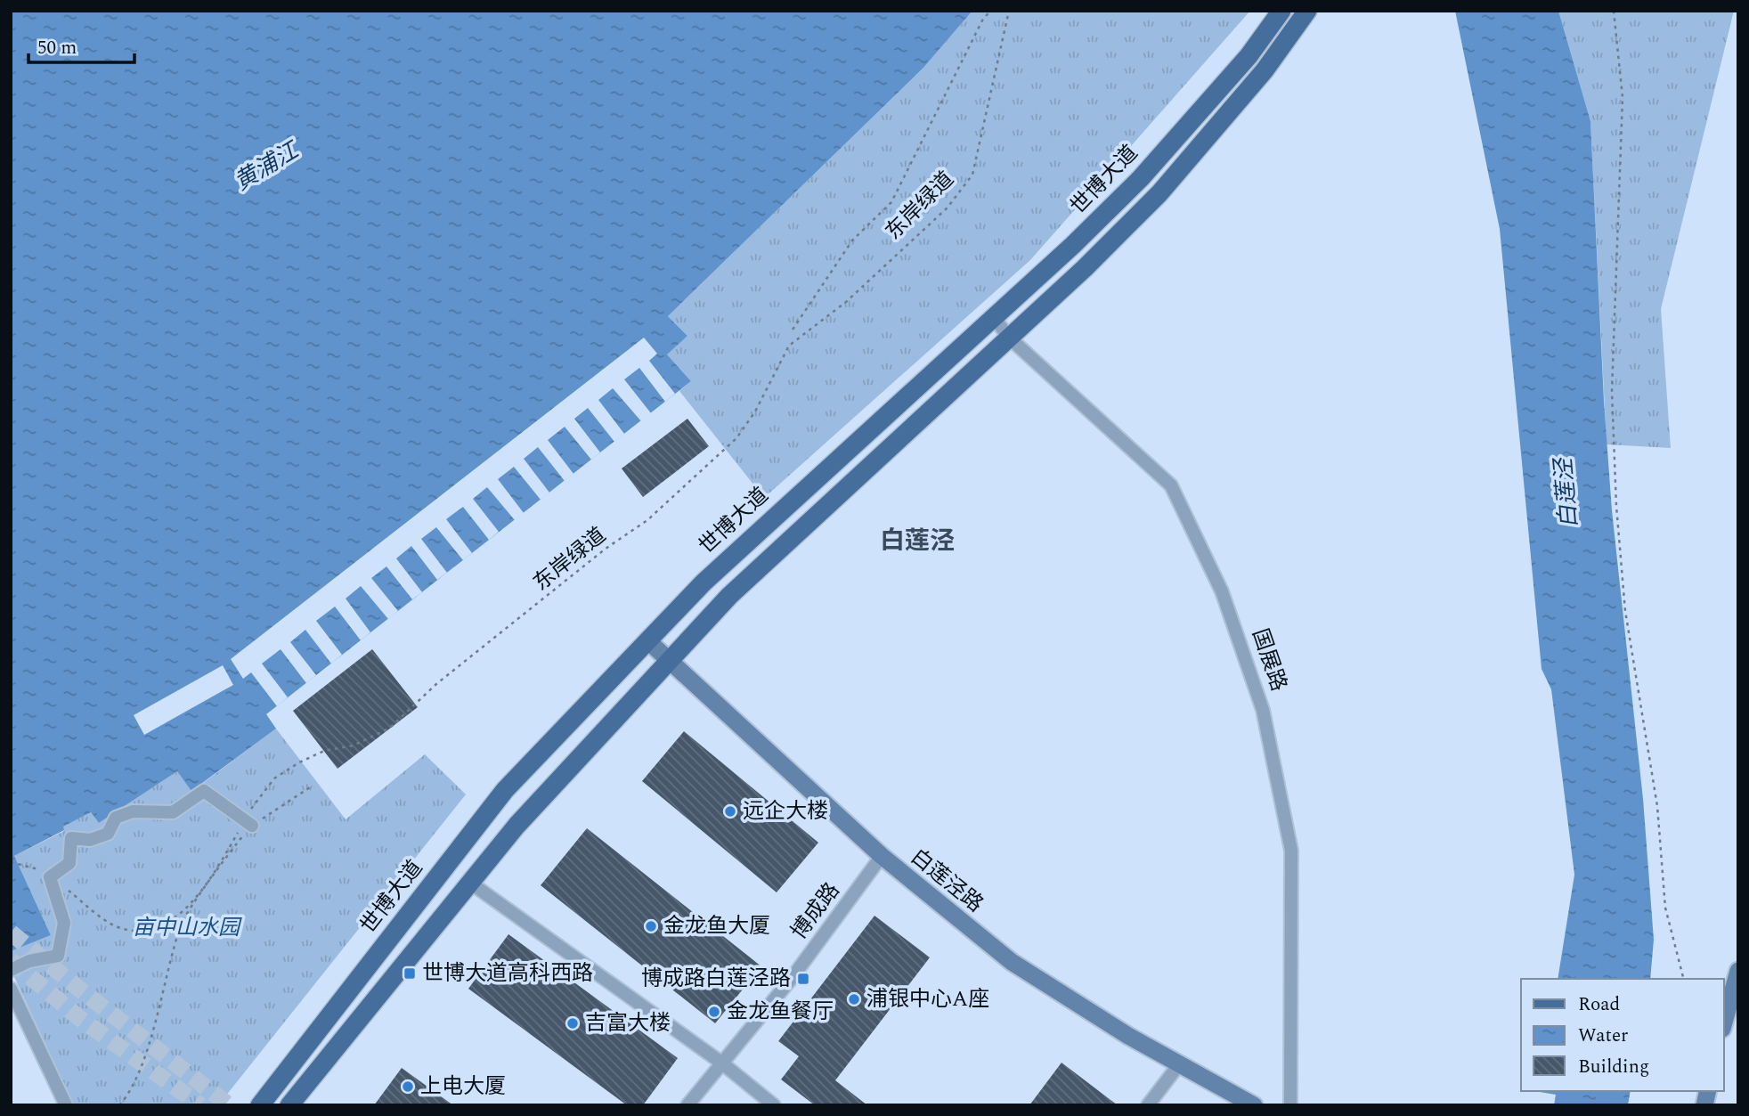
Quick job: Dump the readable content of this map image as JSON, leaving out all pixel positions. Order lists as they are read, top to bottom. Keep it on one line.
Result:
{"streets":{"main road":["世博大道"],"street":["国展路","白莲泾路","博成路"],"path":["东岸绿道"]},"crossings":[["世博大道","国展路"],["世博大道","白莲泾路"],["白莲泾路","博成路"]],"districts":["白莲泾"],"water":["黄浦江","白莲泾"],"parks":["亩中山水园"],"places":{"other":["远企大楼","金龙鱼大厦","浦银中心A座","金龙鱼餐厅","吉富大楼","上电大厦"],"transit":["世博大道高科西路","博成路白莲泾路"]},"legend":["Road","Water","Building"],"scale_bar":"50 m"}
